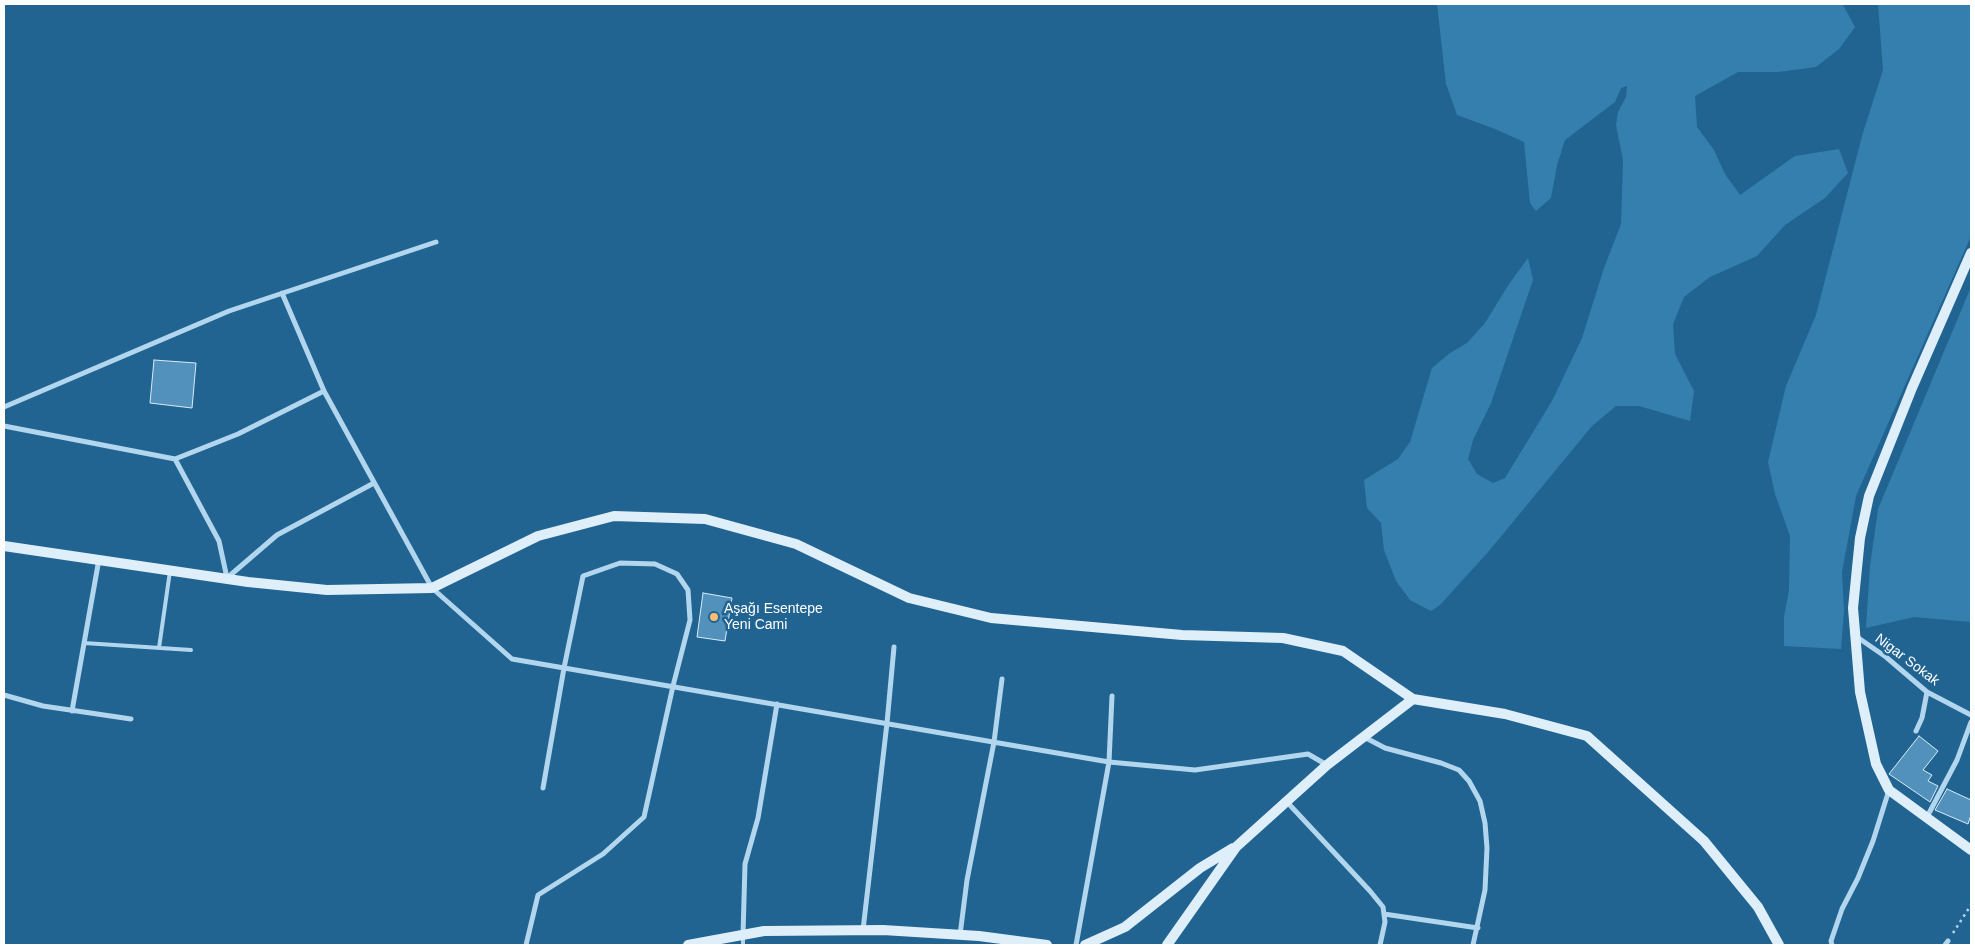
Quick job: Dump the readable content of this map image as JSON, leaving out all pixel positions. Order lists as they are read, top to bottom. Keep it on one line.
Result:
{"streets":{"street":["Nigar Sokak"]},"places":["Aşağı Esentepe Yeni Cami"]}
